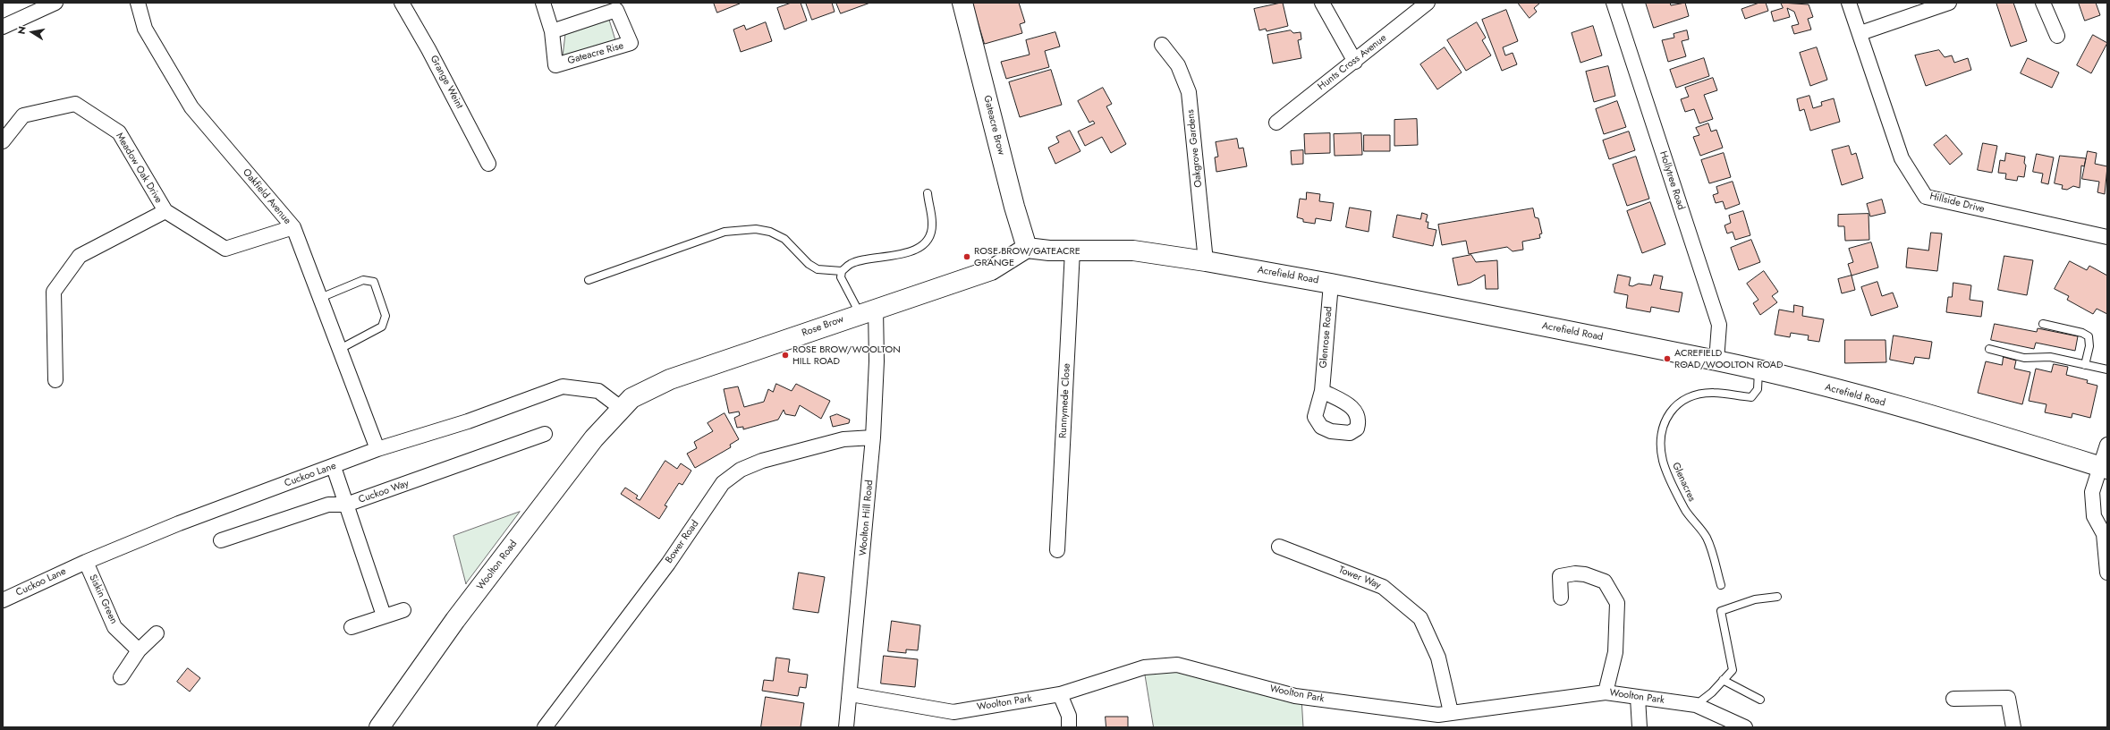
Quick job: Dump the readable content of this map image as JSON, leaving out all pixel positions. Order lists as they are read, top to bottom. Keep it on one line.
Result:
{"streets":{"main road":["Gateacre Brow","Acrefield Road","Rose Brow","Woolton Road"],"street":["Gateacre Rise","Hunts Cross Avenue","Grange Weint","Oakgrove Gardens","Meadow Oak Drive","Hollytree Road","Oakfield Avenue","Hillside Drive","Glenrose Road","Runnymede Close","Cuckoo Lane","Cuckoo Way","Woolton Hill Road","Bower Road","Tower Way","Siskin Green","Woolton Park"],"lane":["Glenacres"]},"crossings":[["Gateacre Brow","Acrefield Road"],["Gateacre Brow","Rose Brow"],["Oakgrove Gardens","Acrefield Road"],["Meadow Oak Drive","Oakfield Avenue"],["Hollytree Road","Acrefield Road"],["Oakfield Avenue","Cuckoo Lane"],["Acrefield Road","Rose Brow"],["Acrefield Road","Glenrose Road"],["Acrefield Road","Runnymede Close"],["Acrefield Road","Glenacres"],["Rose Brow","Cuckoo Lane"],["Rose Brow","Woolton Hill Road"],["Rose Brow","Woolton Road"],["Cuckoo Lane","Woolton Road"],["Cuckoo Lane","Siskin Green"],["Woolton Hill Road","Bower Road"],["Woolton Hill Road","Woolton Park"],["Tower Way","Woolton Park"]],"places":["ROSE BROW/GATEACRE GRANGE","ROSE BROW/WOOLTON HILL ROAD","ACREFIELD ROAD/WOOLTON ROAD"],"north":"left"}
